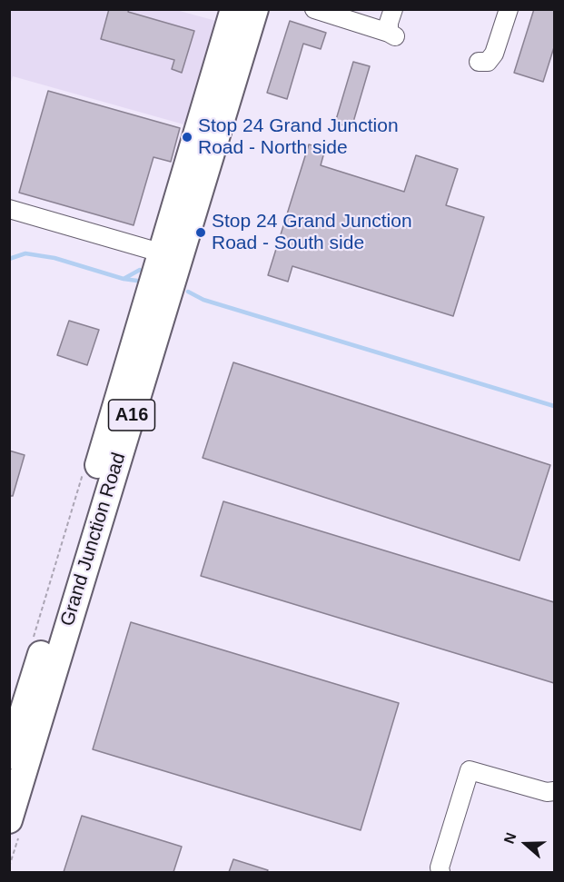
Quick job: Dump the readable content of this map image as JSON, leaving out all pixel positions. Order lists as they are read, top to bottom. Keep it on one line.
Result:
{"streets":{"highway":["A16","Grand Junction Road"]},"places":["Stop 24 Grand Junction Road - North side","Stop 24 Grand Junction Road - South side"],"north":"left"}
